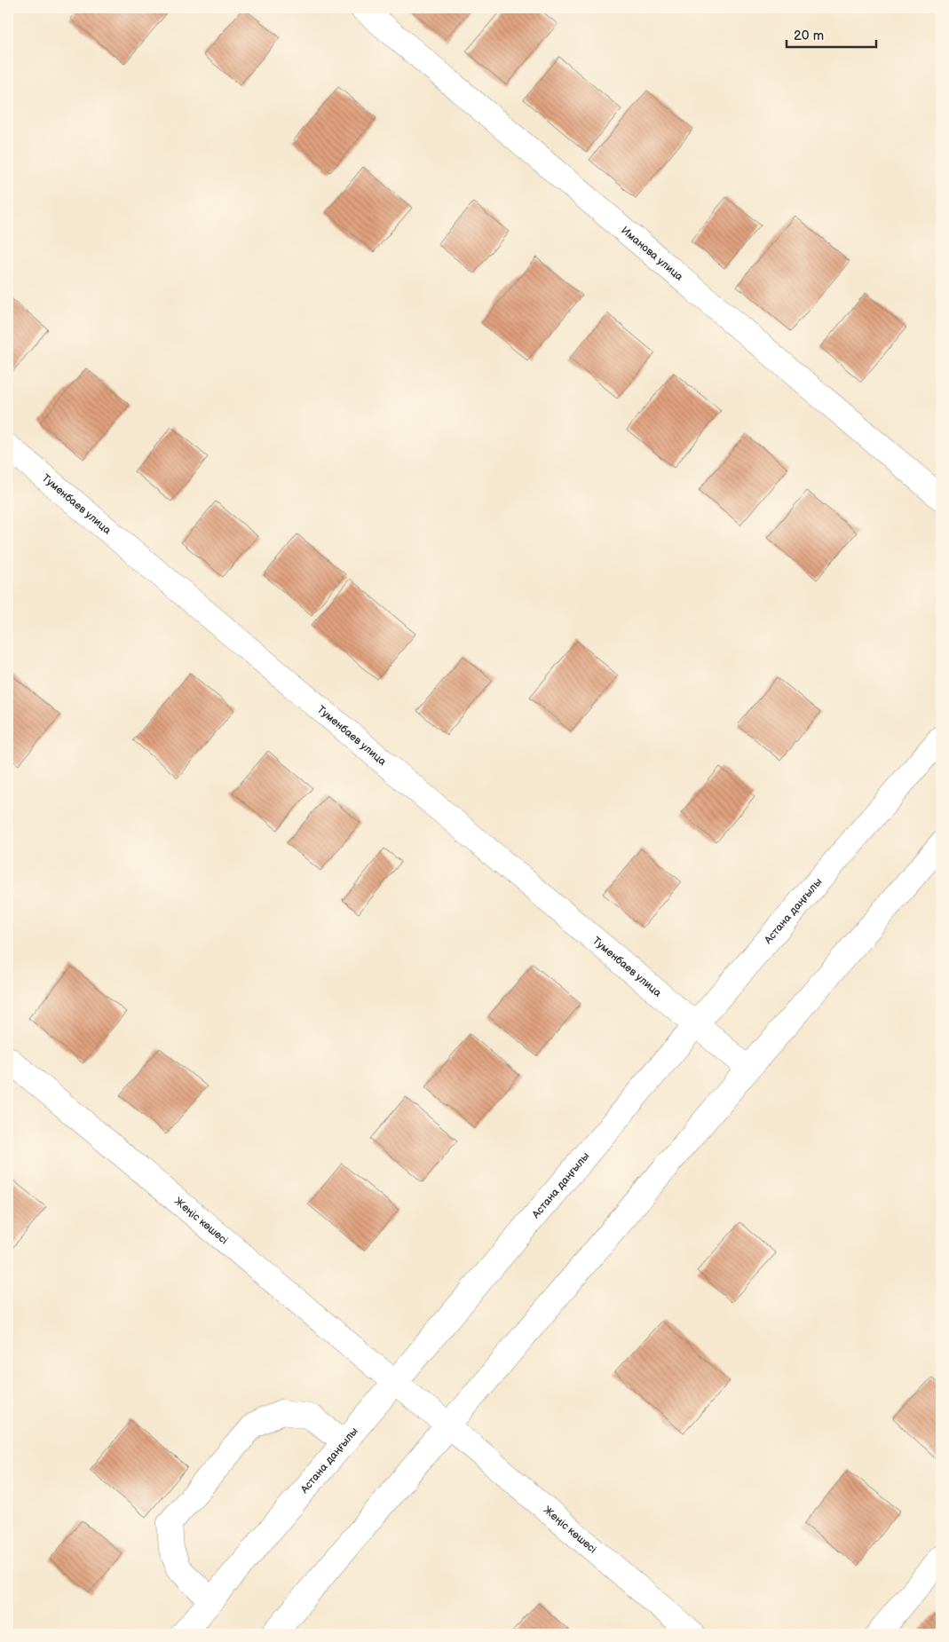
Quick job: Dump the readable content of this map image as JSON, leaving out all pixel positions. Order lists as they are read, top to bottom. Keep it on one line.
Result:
{"streets":{"street":["Иманова улица","Туменбаев улица","Астана даңғылы","Жеңіс көшесі"]},"crossings":[["Туменбаев улица","Астана даңғылы"],["Астана даңғылы","Жеңіс көшесі"]],"scale_bar":"20 m"}
